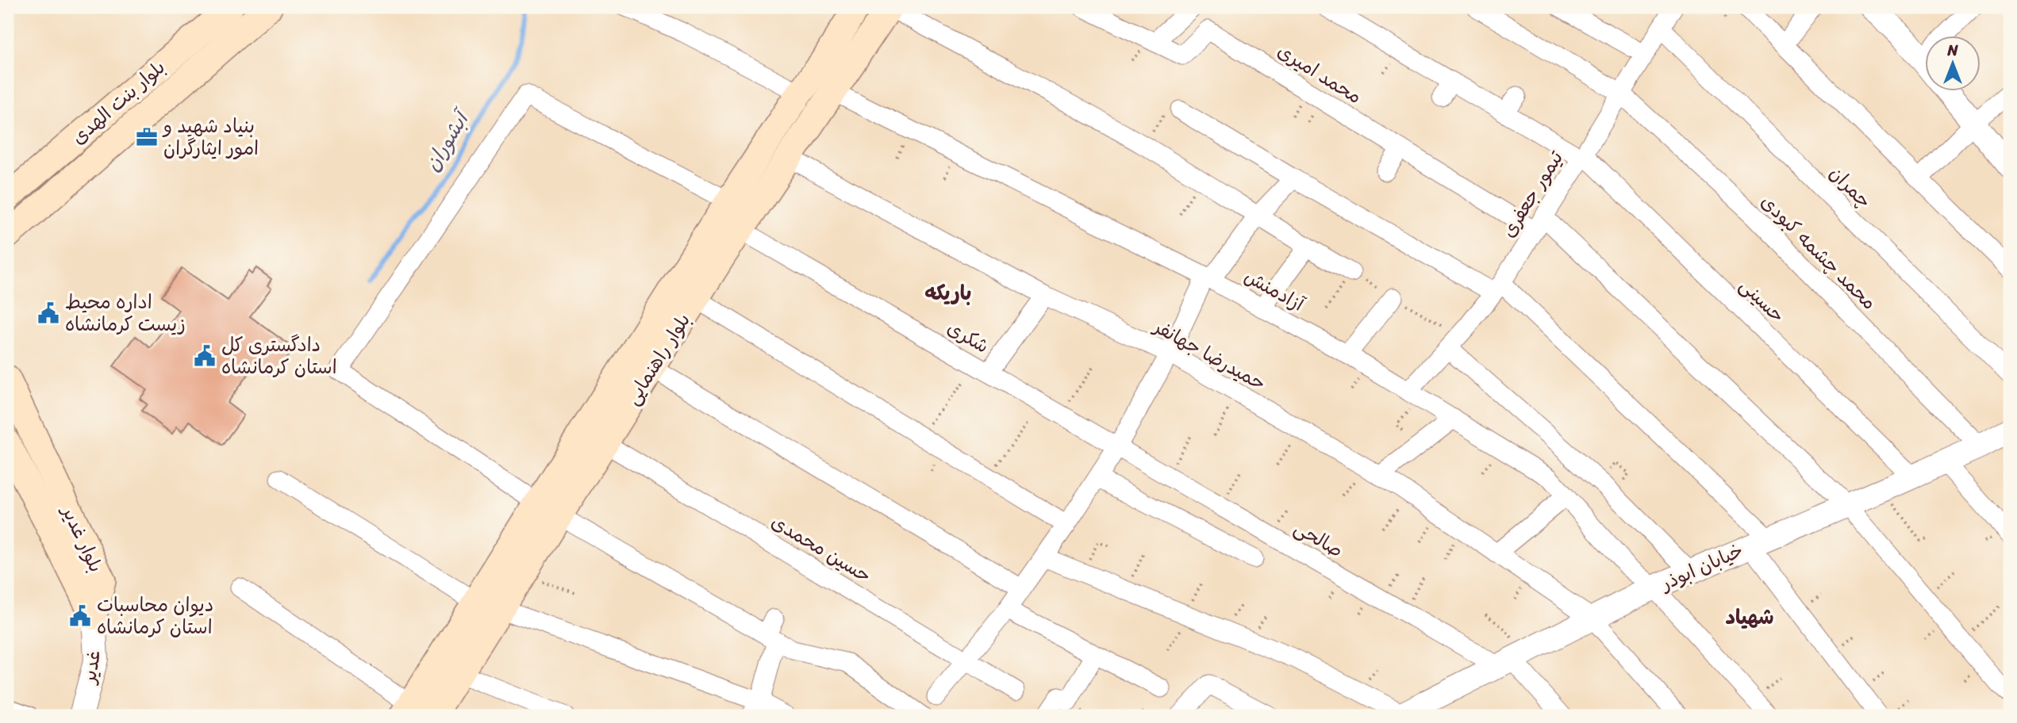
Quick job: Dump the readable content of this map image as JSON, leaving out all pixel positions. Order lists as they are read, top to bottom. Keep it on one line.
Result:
{"streets":{"main road":["بلوار بنت الهدی","بلوار راهنمایی","بلوار غدیر"],"street":["محمد امیری","چمران","تیمور جعفری","محمد چشمه کبودی","آزادمنش","حسینی","شکری","حمیدرضا جهانفر","صالحی","حسین محمدی","خیابان ابوذر","غدیر"]},"crossings":[["محمد امیری","تیمور جعفری"],["محمد امیری","خیابان ابوذر"],["چمران","تیمور جعفری"],["تیمور جعفری","محمد چشمه کبودی"],["تیمور جعفری","آزادمنش"],["تیمور جعفری","حسینی"],["محمد چشمه کبودی","خیابان ابوذر"],["آزادمنش","بلوار راهنمایی"],["آزادمنش","خیابان ابوذر"],["حسینی","خیابان ابوذر"],["شکری","بلوار راهنمایی"],["شکری","صالحی"],["حمیدرضا جهانفر","بلوار راهنمایی"],["حمیدرضا جهانفر","خیابان ابوذر"],["بلوار راهنمایی","حسین محمدی"],["بلوار غدیر","غدیر"],["صالحی","خیابان ابوذر"]],"districts":["باریکه","شهیاد"],"water":["آبشوران"],"places":{"office":["بنیاد شهید و امور ایثارگران"],"public building":["اداره محیط زیست کرمانشاه","دادگستری کل استان کرمانشاه","دیوان محاسبات استان کرمانشاه"]},"north":"top"}
